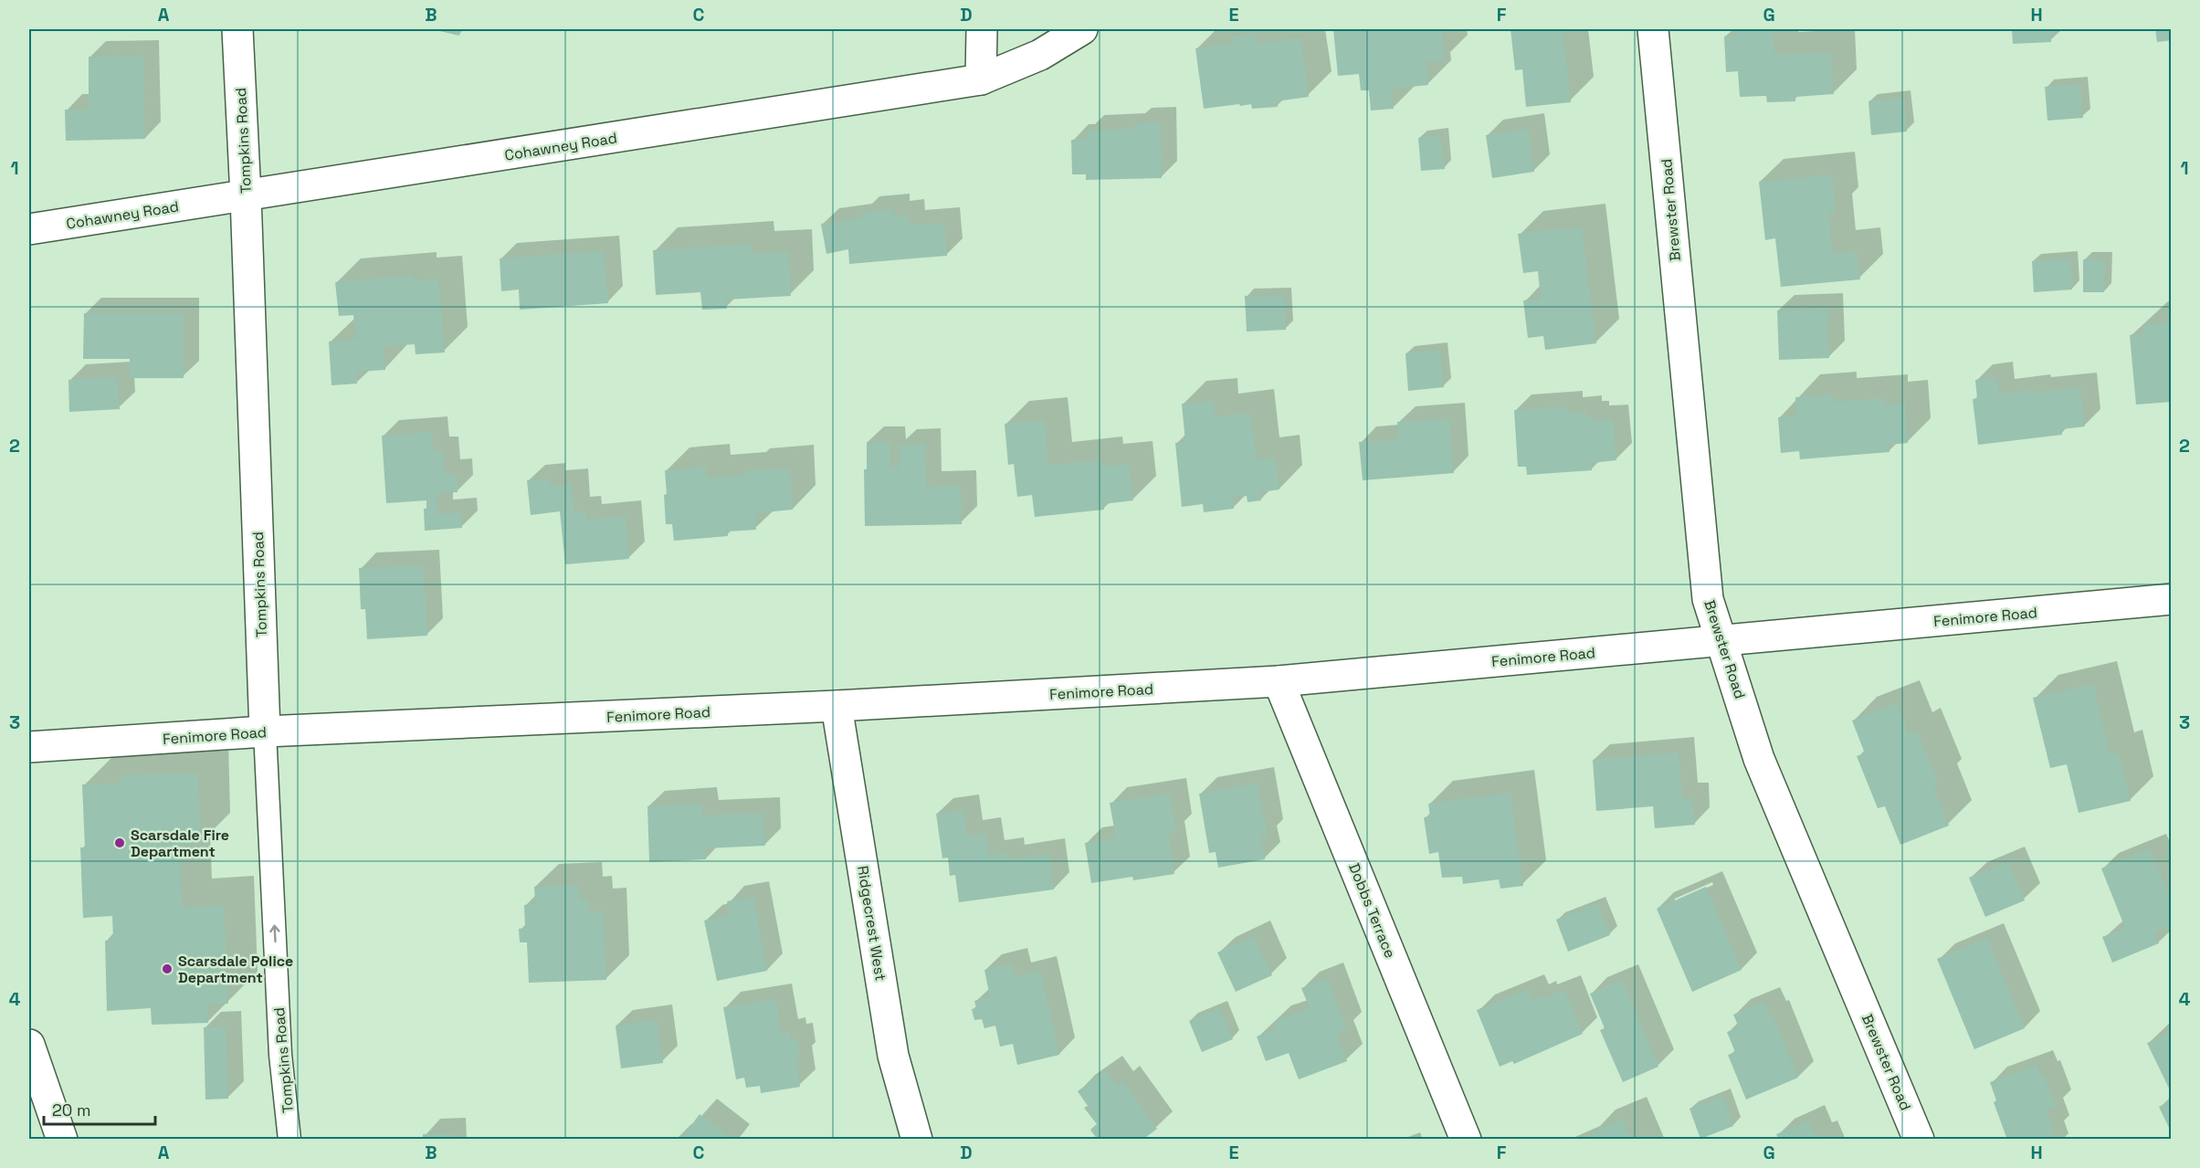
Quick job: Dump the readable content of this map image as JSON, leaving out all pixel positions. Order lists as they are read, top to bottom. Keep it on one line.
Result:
{"streets":{"street":["Tompkins Road","Cohawney Road","Brewster Road","Fenimore Road","Dobbs Terrace","Ridgecrest West"]},"crossings":[["Tompkins Road","Cohawney Road"],["Tompkins Road","Fenimore Road"],["Brewster Road","Fenimore Road"],["Fenimore Road","Dobbs Terrace"],["Fenimore Road","Ridgecrest West"]],"one_way":["Tompkins Road"],"places":["Scarsdale Fire Department","Scarsdale Police Department"],"scale_bar":"20 m","grid":{"columns":["A","B","C","D","E","F","G","H"],"rows":["1","2","3","4"]}}
